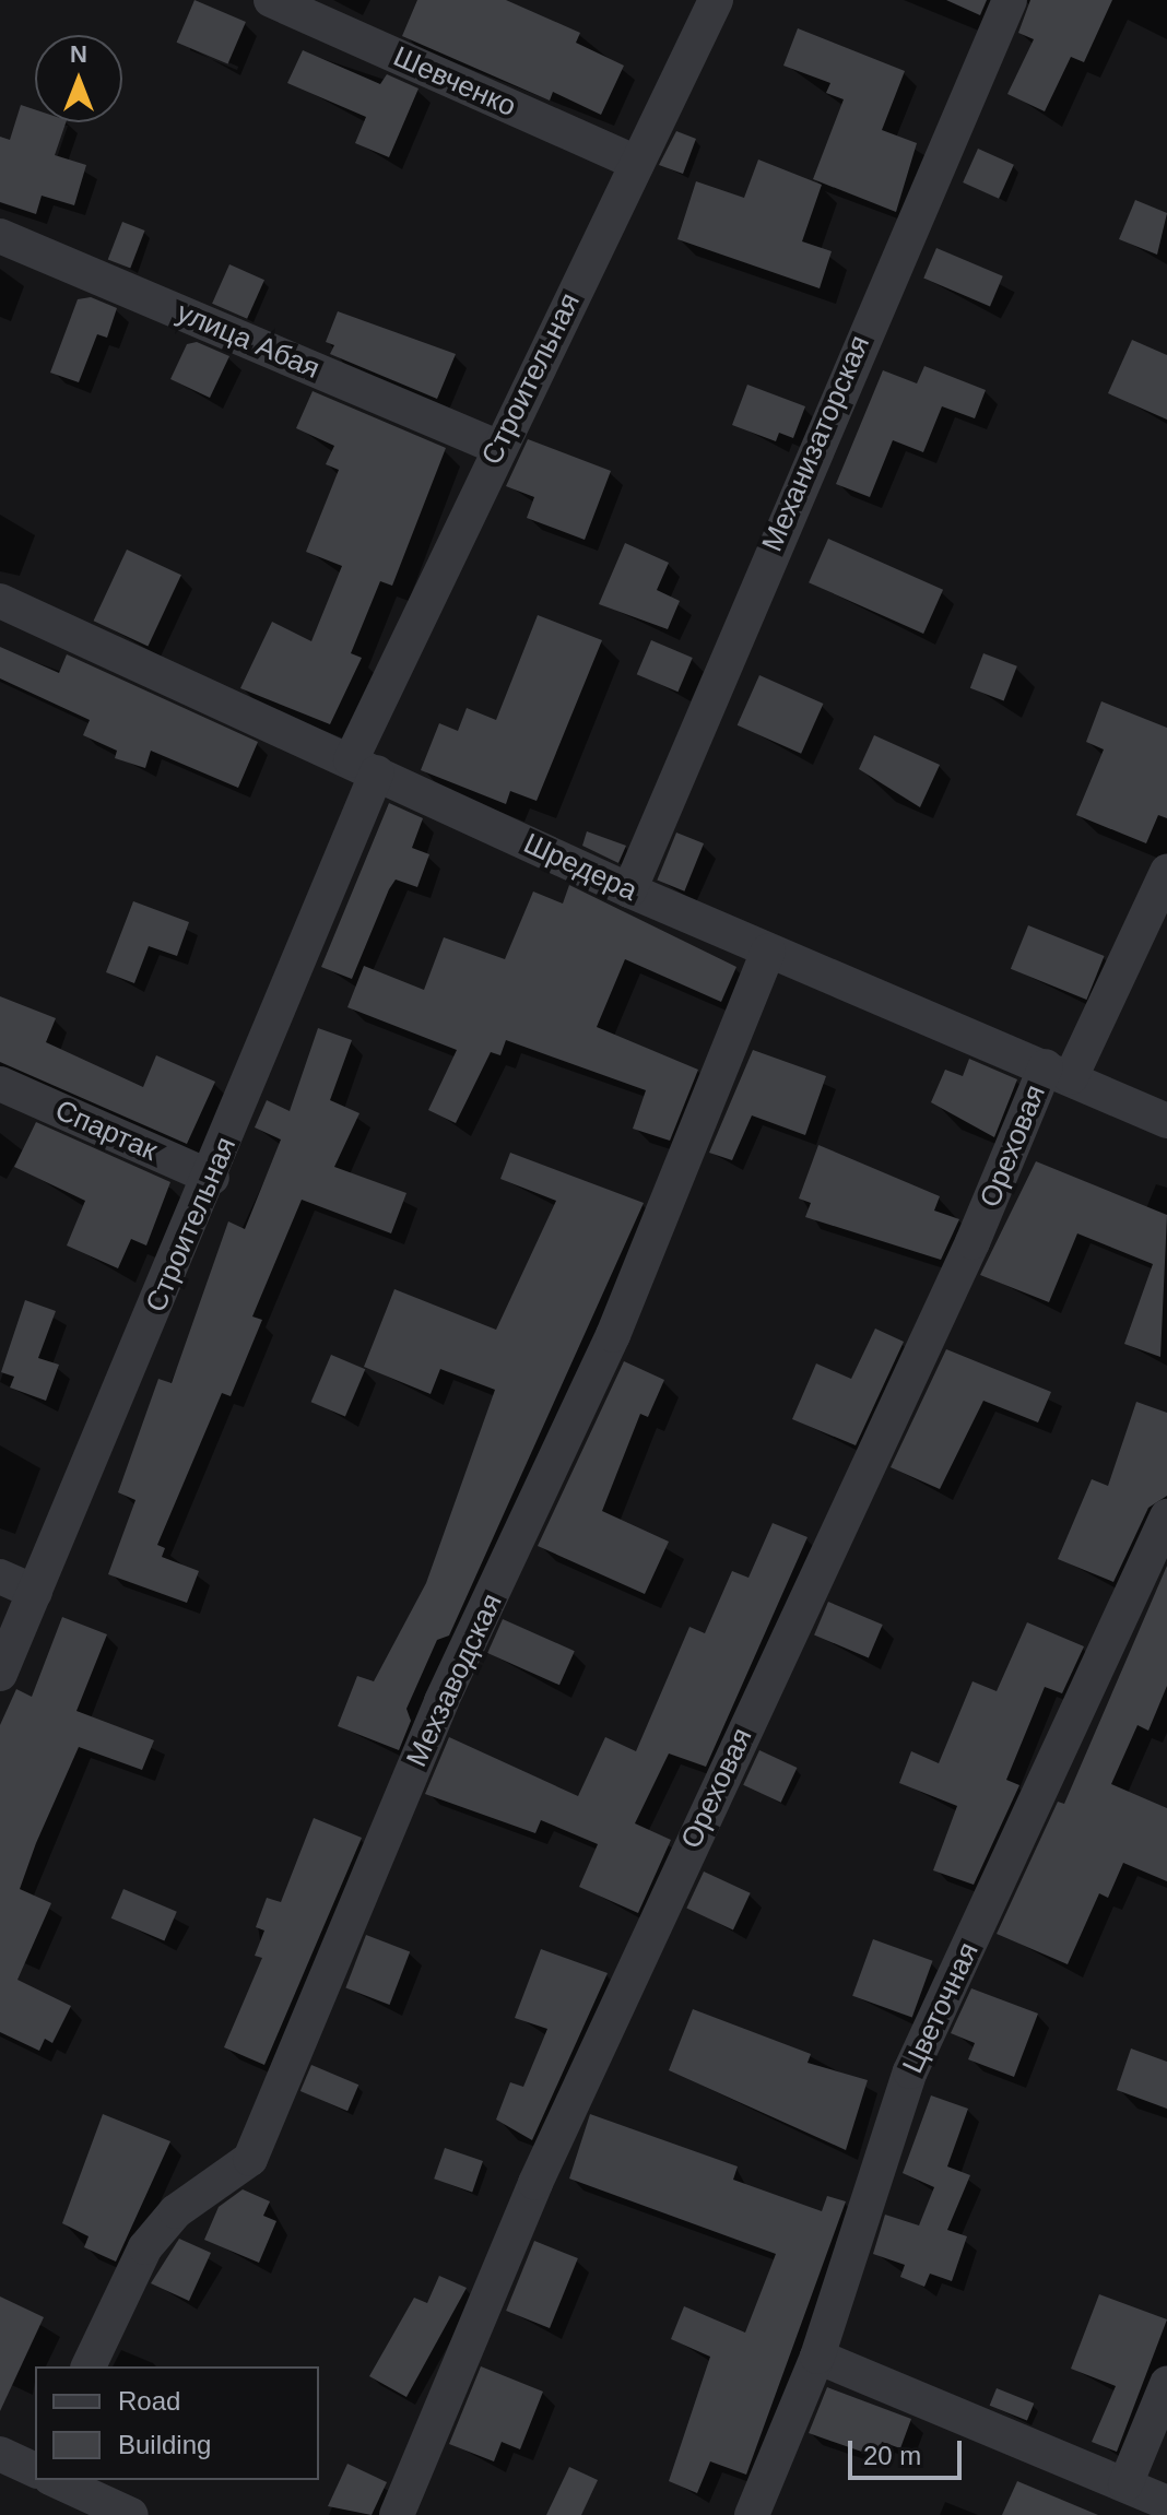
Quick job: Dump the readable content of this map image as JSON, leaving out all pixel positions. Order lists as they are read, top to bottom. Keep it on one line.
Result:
{"streets":{"street":["Шевченко","улица Абая","Строительная","Механизаторская","Шредера","Спартак","Ореховая","Мехзаводская","Цветочная"]},"crossings":[["Шевченко","Строительная"],["улица Абая","Строительная"],["Строительная","Шредера"],["Строительная","Спартак"],["Механизаторская","Шредера"],["Шредера","Ореховая"],["Шредера","Мехзаводская"]],"legend":["Road","Building"],"scale_bar":"20 m","north":"top"}
